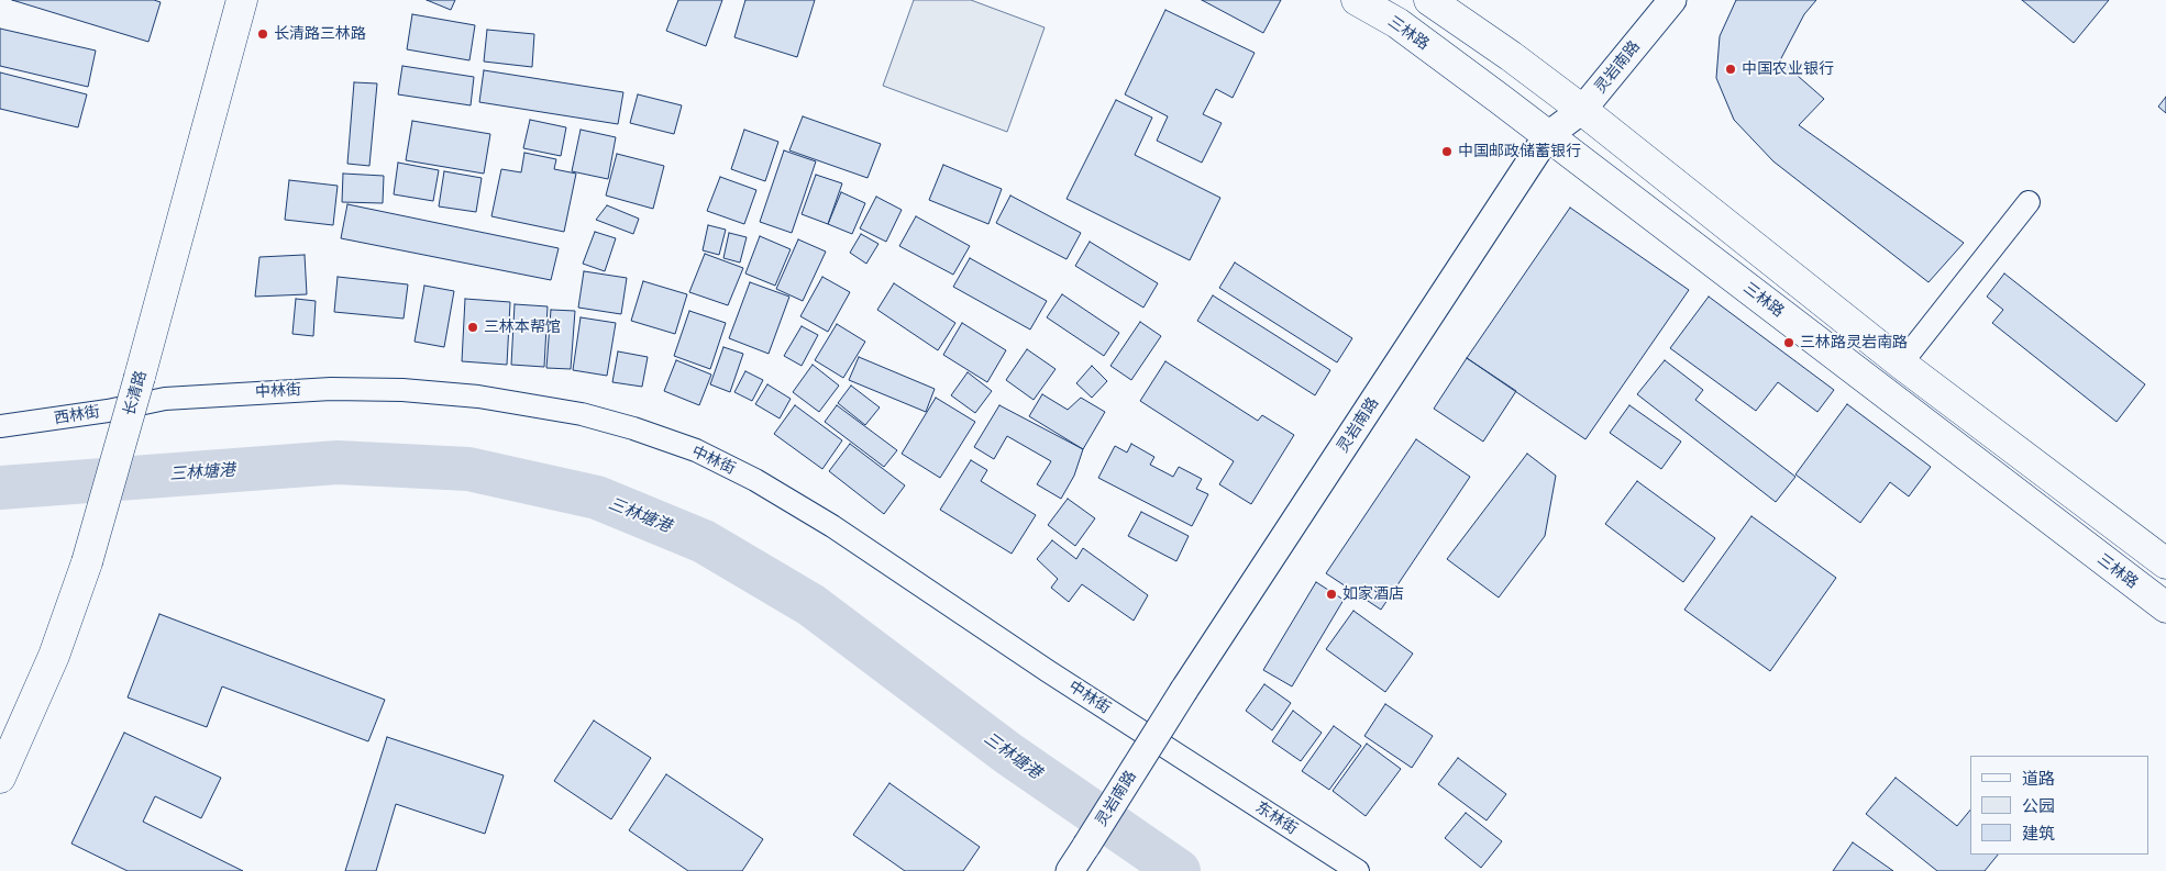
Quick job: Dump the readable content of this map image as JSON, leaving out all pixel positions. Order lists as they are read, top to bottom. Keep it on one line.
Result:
{"streets":{"main road":["三林路","长清路"],"street":["灵岩南路","中林街","西林街","东林街"]},"crossings":[["三林路","灵岩南路"],["中林街","长清路"],["中林街","西林街"],["中林街","东林街"],["长清路","西林街"]],"water":["三林塘港"],"places":["长清路三林路","中国农业银行","中国邮政储蓄银行","三林本帮馆","三林路灵岩南路","如家酒店"],"legend":["道路","公园","建筑"]}
